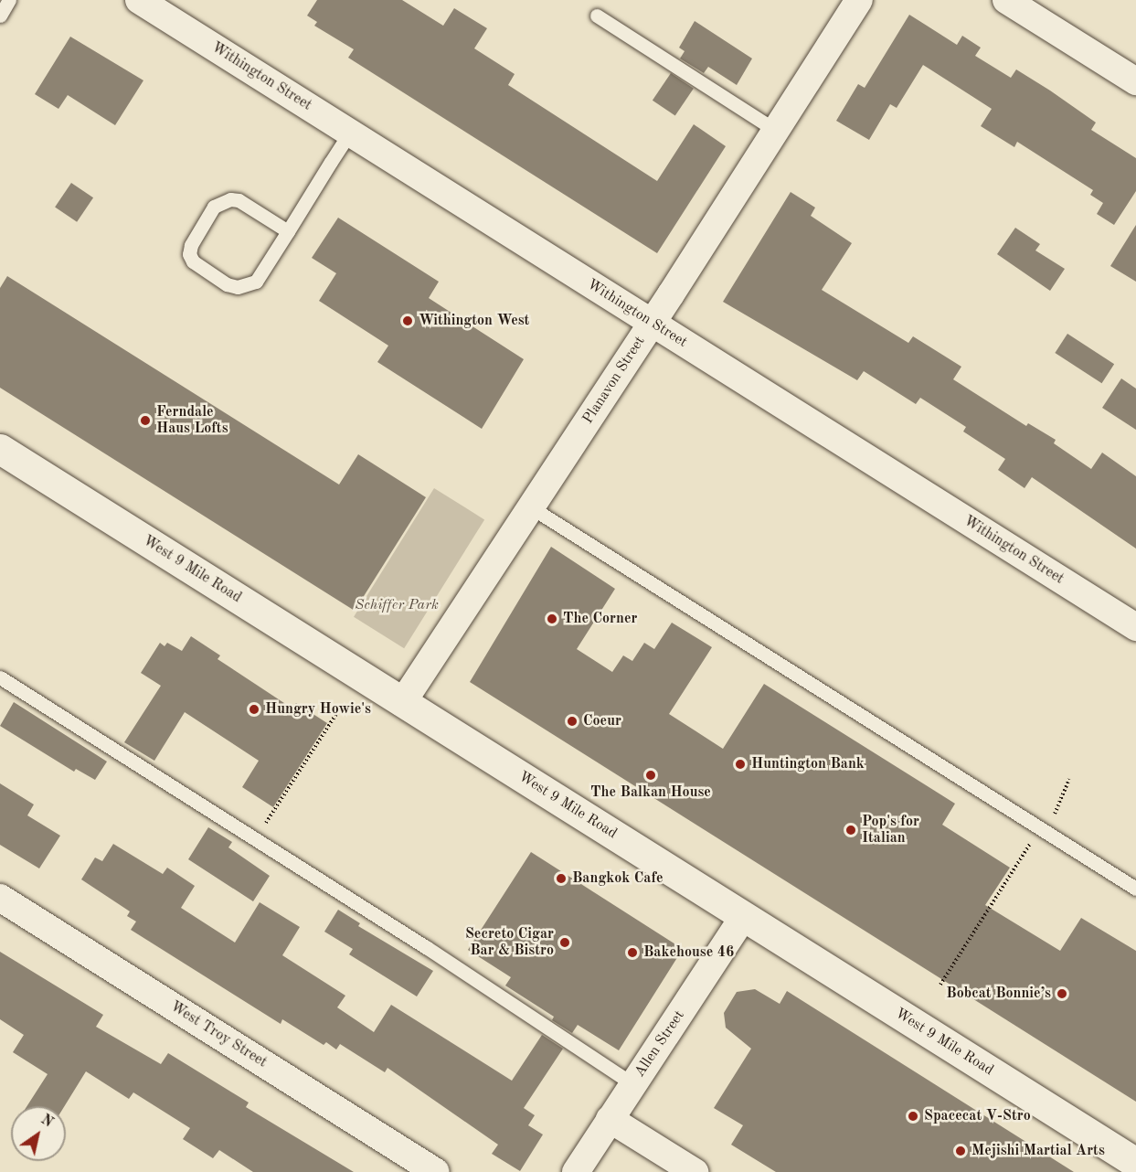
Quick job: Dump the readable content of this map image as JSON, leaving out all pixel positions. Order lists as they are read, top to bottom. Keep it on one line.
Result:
{"streets":{"main road":["West 9 Mile Road"],"street":["Withington Street","Planavon Street","West Troy Street","Allen Street"]},"crossings":[["Withington Street","Planavon Street"],["Planavon Street","West 9 Mile Road"],["West 9 Mile Road","Allen Street"]],"parks":["Schiffer Park"],"places":["Withington West","Ferndale Haus Lofts","The Corner","Hungry Howie's","Coeur","Huntington Bank","The Balkan House","Pop's for Italian","Bangkok Cafe","Secreto Cigar Bar & Bistro","Bakehouse 46","Bobcat Bonnie’s","Spacecat V-Stro","Mejishi Martial Arts"],"north":"top right"}
